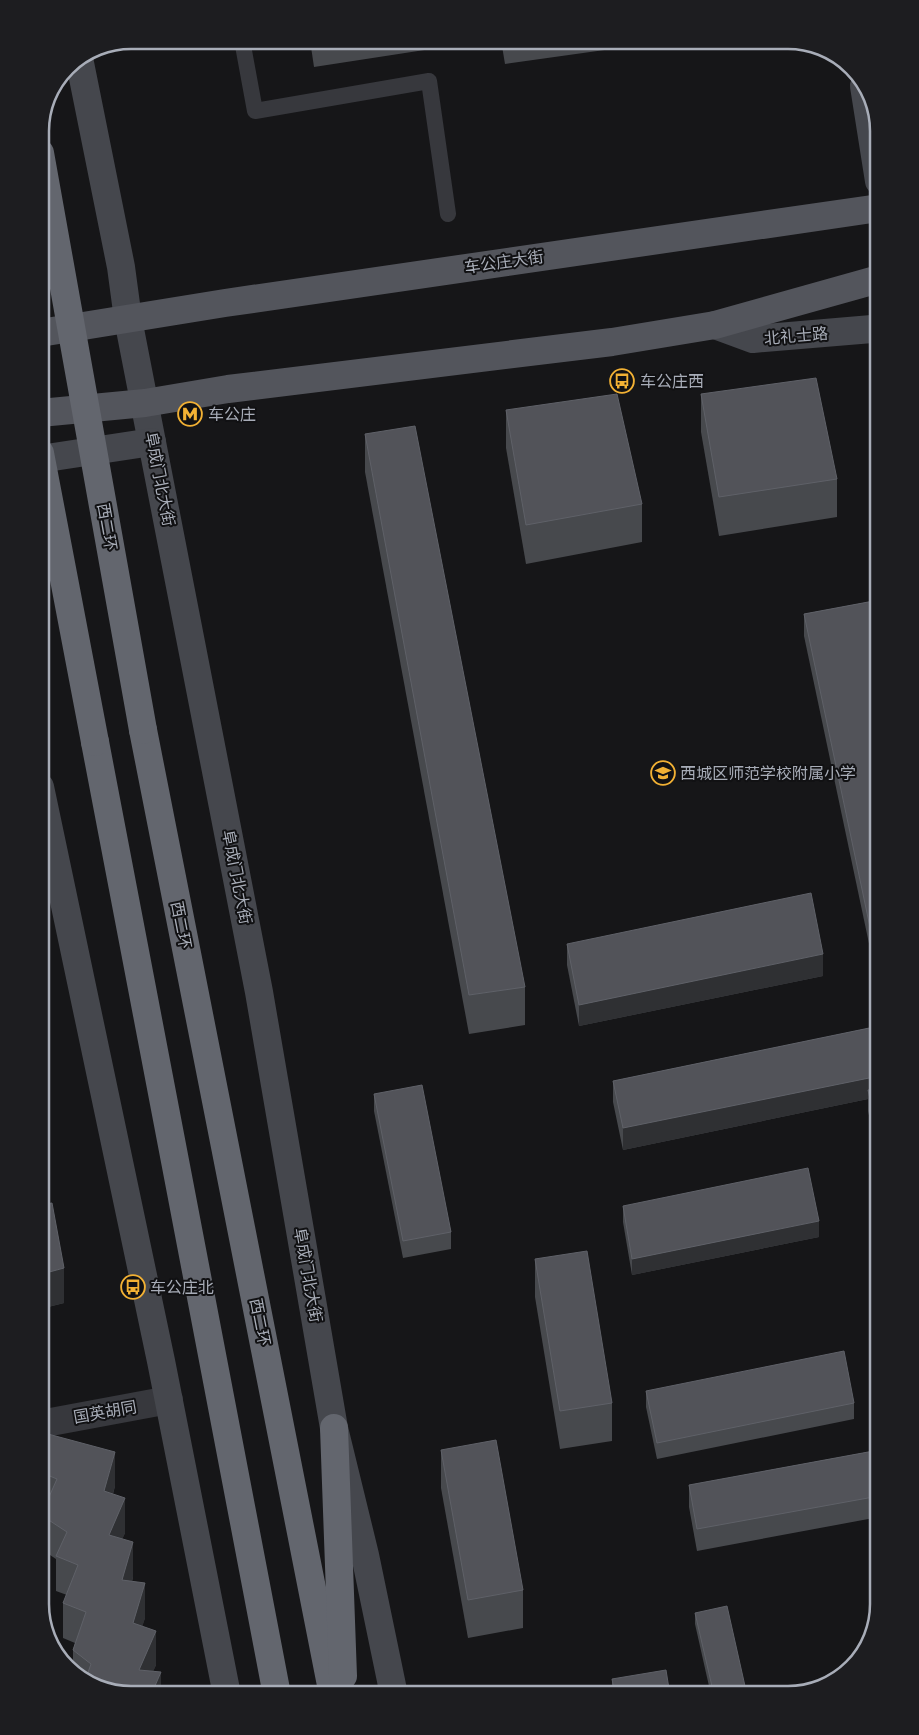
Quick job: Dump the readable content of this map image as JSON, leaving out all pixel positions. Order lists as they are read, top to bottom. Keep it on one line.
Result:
{"streets":{"highway":["西二环"],"main road":["车公庄大街"],"street":["北礼士路","阜成门北大街","国英胡同"]},"crossings":[["车公庄大街","阜成门北大街"]],"places":{"bus stop":["车公庄西","车公庄北"],"metro station":["车公庄"],"school or university":["西城区师范学校附属小学"]}}
